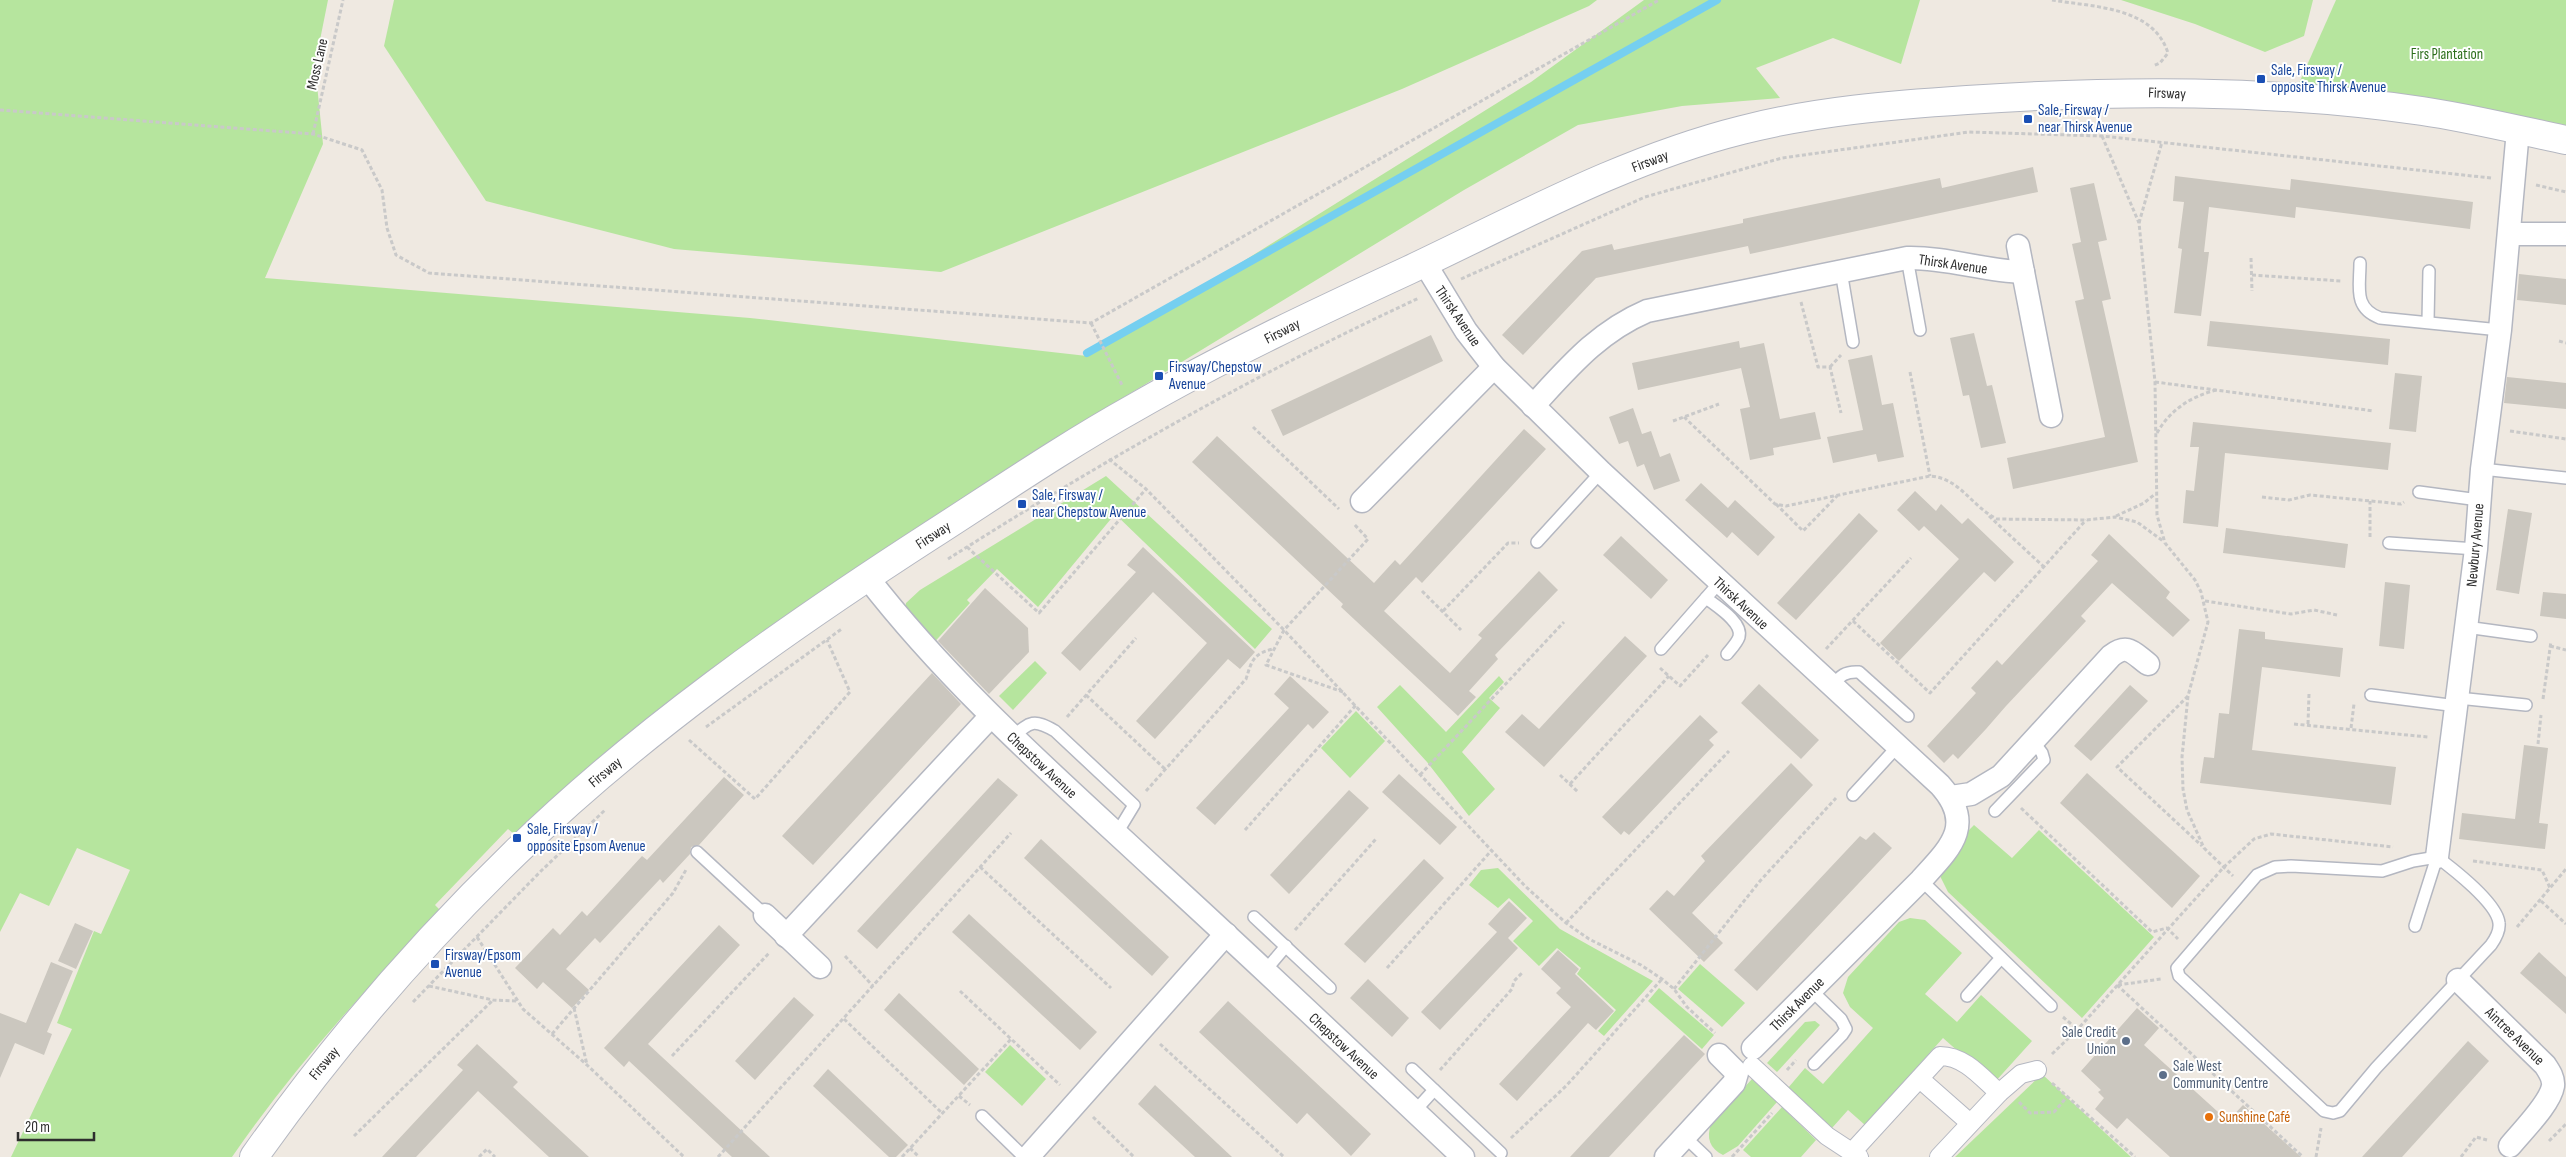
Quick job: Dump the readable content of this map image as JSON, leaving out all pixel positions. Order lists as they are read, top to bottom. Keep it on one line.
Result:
{"streets":{"street":["Firsway","Thirsk Avenue","Newbury Avenue","Chepstow Avenue","Aintree Avenue"],"path":["Moss Lane"]},"crossings":[["Firsway","Thirsk Avenue"],["Firsway","Newbury Avenue"],["Firsway","Chepstow Avenue"]],"parks":["Firs Plantation"],"places":{"transit":["Sale, Firsway / opposite Thirsk Avenue","Sale, Firsway / near Thirsk Avenue","Firsway/Chepstow Avenue","Sale, Firsway / near Chepstow Avenue","Sale, Firsway / opposite Epsom Avenue","Firsway/Epsom Avenue"],"other":["Sale Credit Union","Sale West Community Centre","Sunshine Café"]},"scale_bar":"20 m"}
